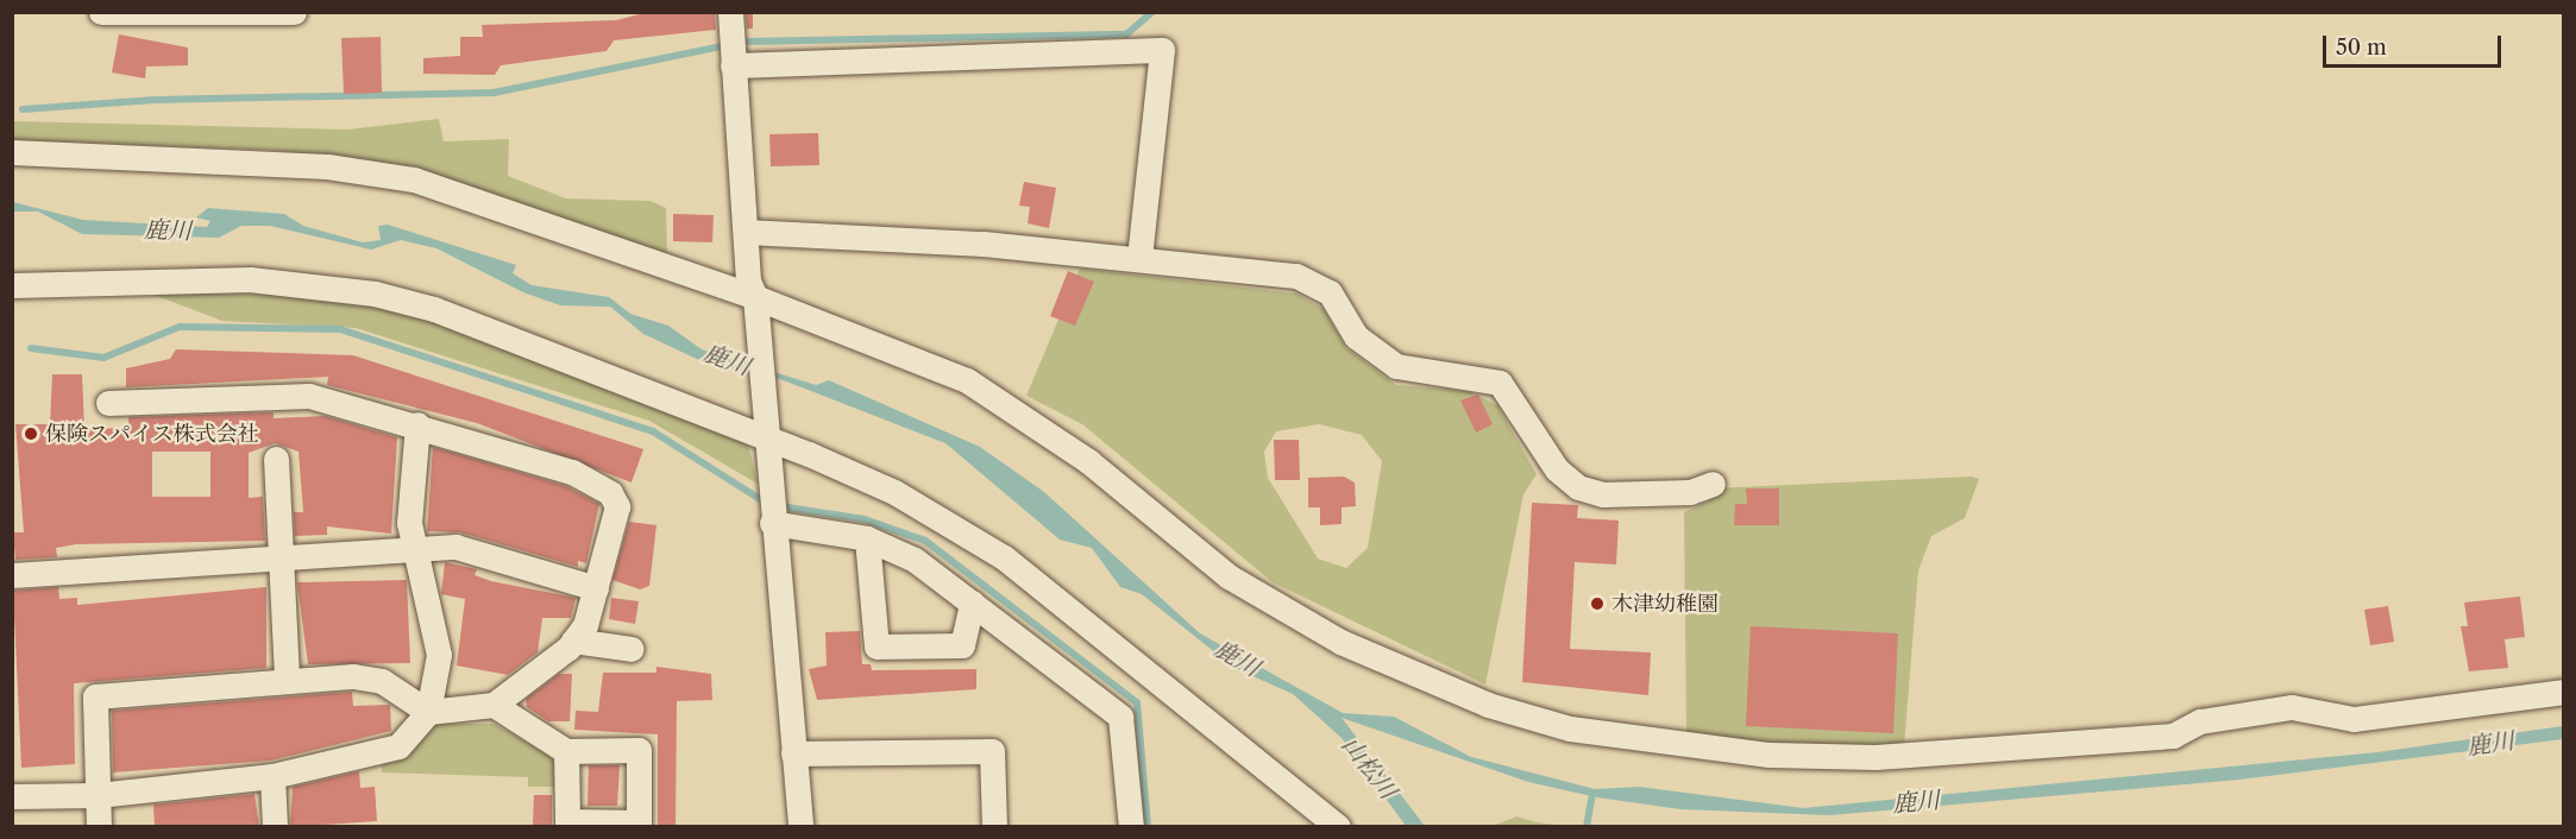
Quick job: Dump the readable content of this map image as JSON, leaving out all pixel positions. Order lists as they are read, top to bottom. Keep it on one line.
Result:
{"water":["鹿川","山松川"],"places":["保険スパイス株式会社","木津幼稚園"],"scale_bar":"50 m"}
